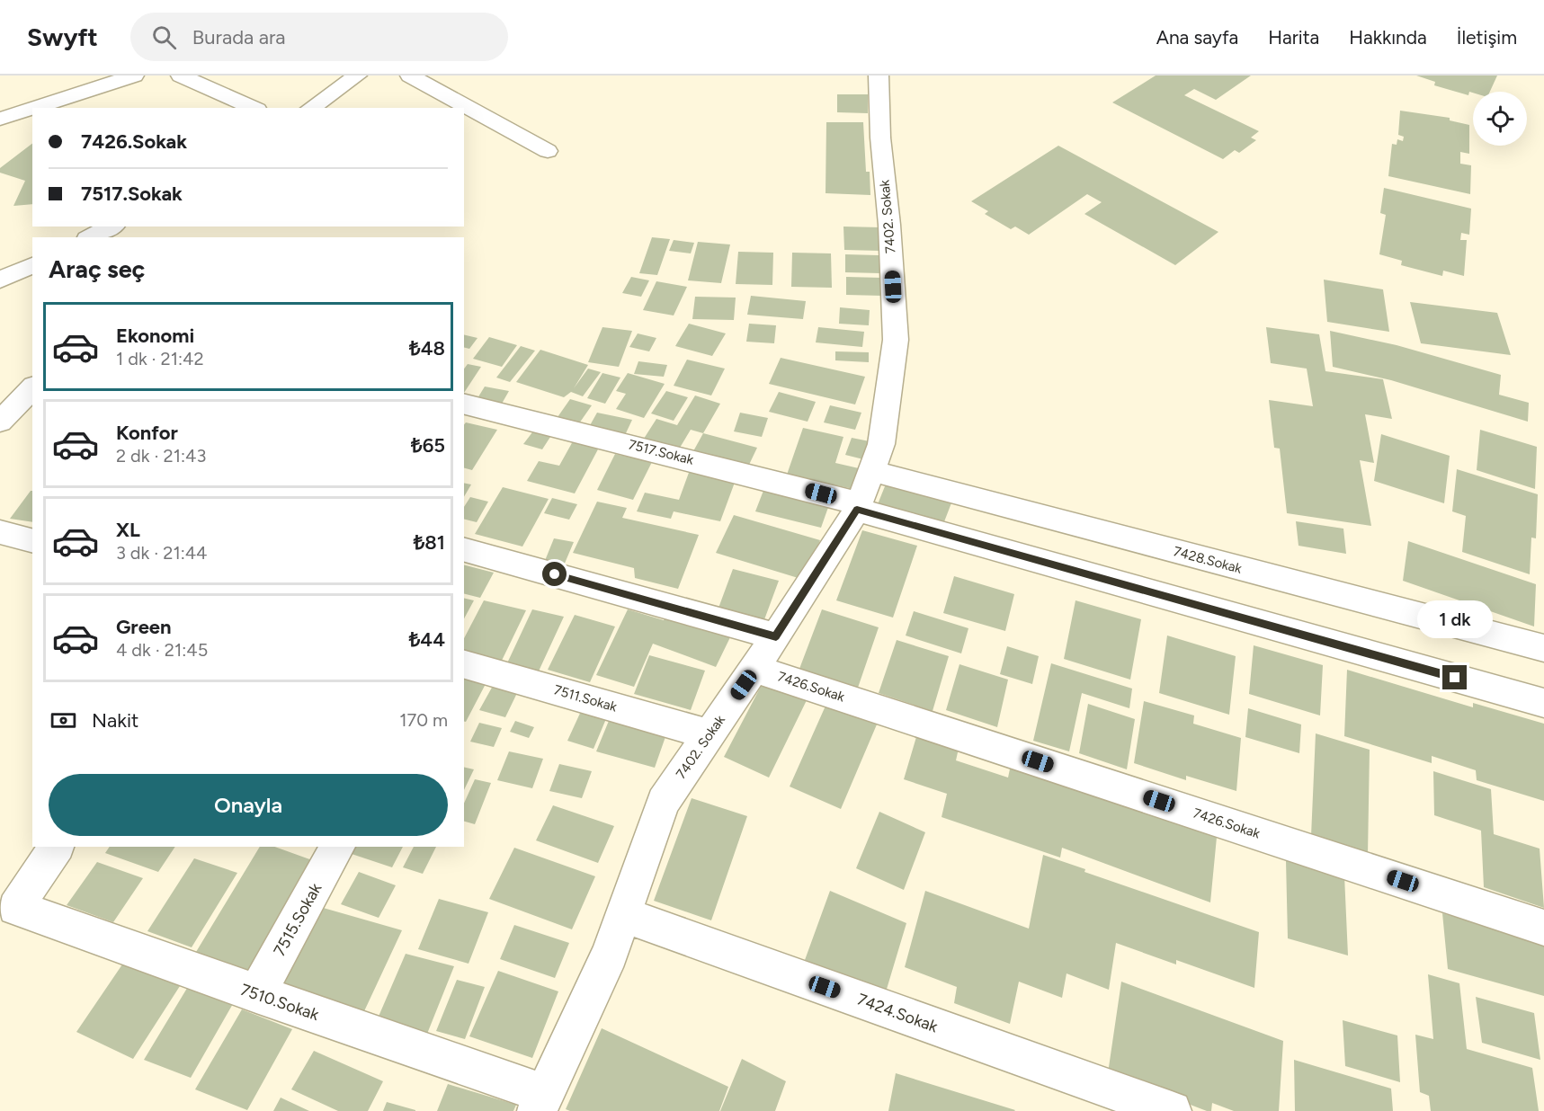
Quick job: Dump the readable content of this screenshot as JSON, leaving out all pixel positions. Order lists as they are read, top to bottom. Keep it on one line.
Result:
{"streets":{"street":["7402. Sokak","7517.Sokak","7428.Sokak","7426.Sokak","7511.Sokak","7515.Sokak","7510.Sokak","7424.Sokak"]},"crossings":[["7402. Sokak","7517.Sokak"],["7402. Sokak","7428.Sokak"],["7402. Sokak","7426.Sokak"],["7402. Sokak","7511.Sokak"],["7402. Sokak","7510.Sokak"],["7402. Sokak","7424.Sokak"],["7515.Sokak","7510.Sokak"]],"page":{"header":"Swyft","search":"Burada ara","nav":["Ana sayfa","Harita","Hakkında","İletişim"],"banner":["7426.Sokak","7517.Sokak"],"heading":"Araç seç","list":[{"name":"Ekonomi","note":"1 dk · 21:42","value":"₺48"},{"name":"Konfor","note":"2 dk · 21:43","value":"₺65"},{"name":"XL","note":"3 dk · 21:44","value":"₺81"},{"name":"Green","note":"4 dk · 21:45","value":"₺44"}],"bubble":"1 dk","pay":["Nakit","170 m"],"buttons":"Onayla"}}
